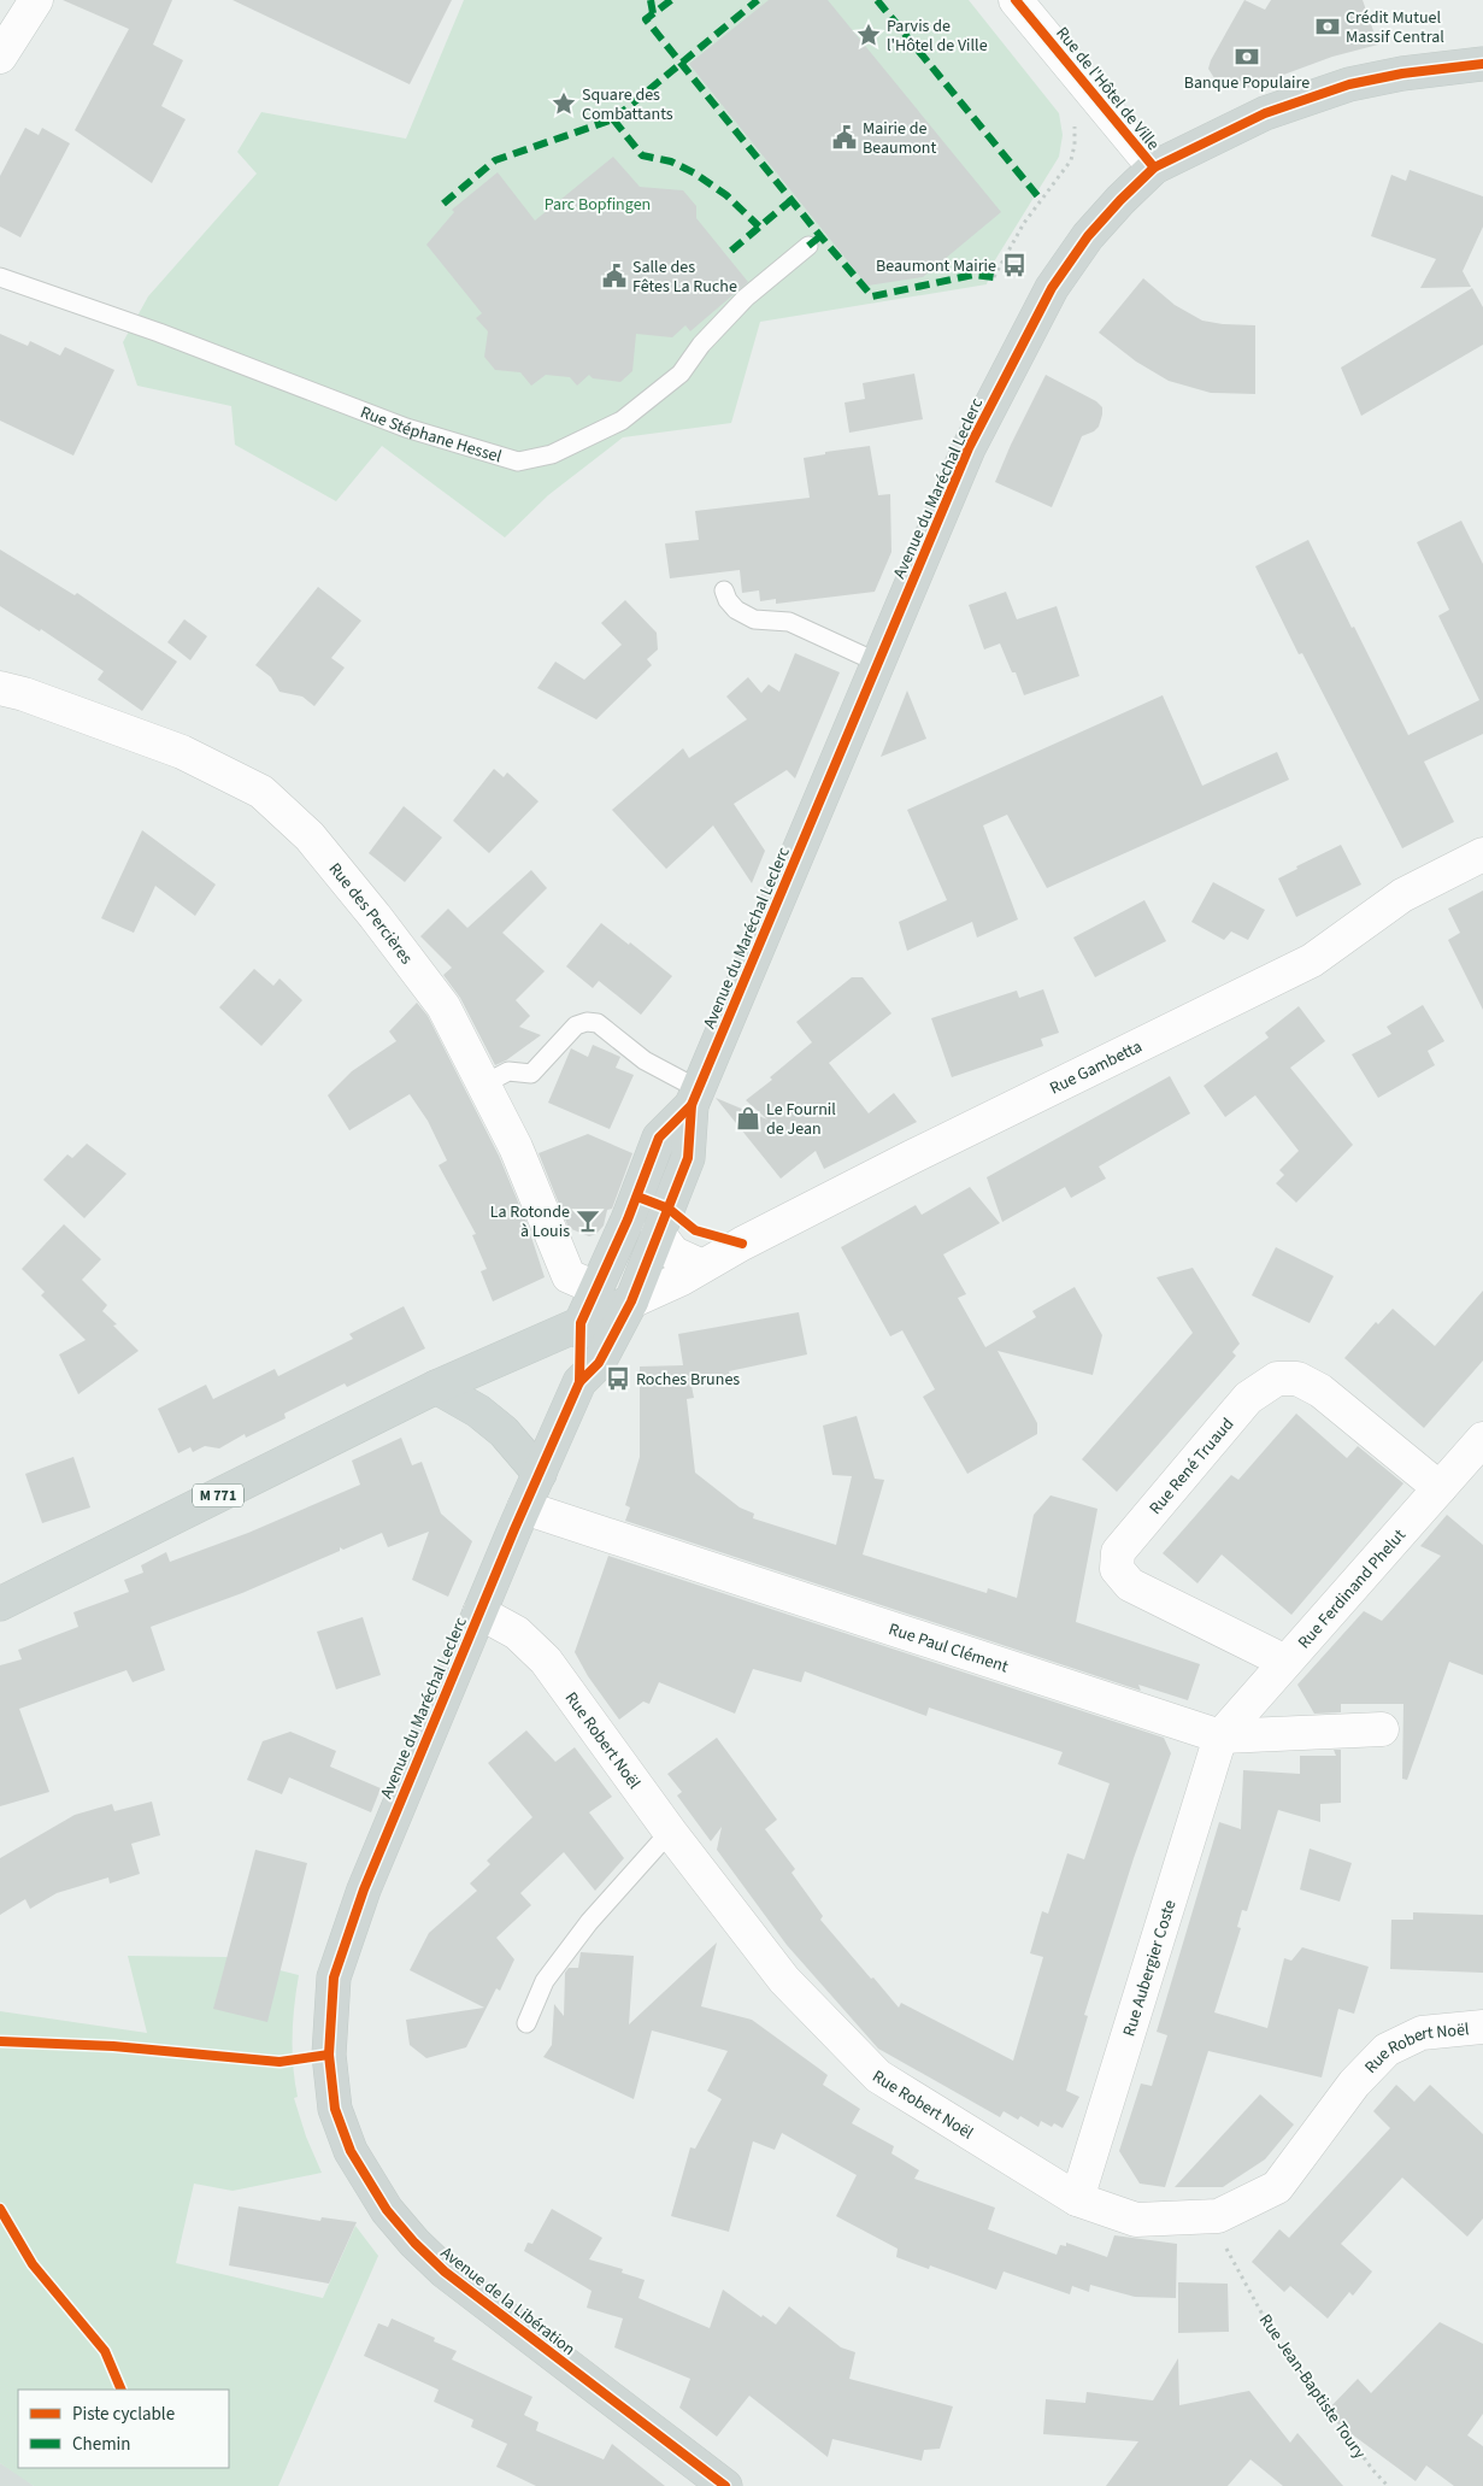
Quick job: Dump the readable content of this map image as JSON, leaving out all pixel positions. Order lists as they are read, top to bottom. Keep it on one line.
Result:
{"streets":{"main road":["Avenue du Maréchal Leclerc","M 771","Avenue de la Libération"],"street":["Rue de l'Hôtel de Ville","Rue des Percières","Rue Gambetta","Rue René Truaud","Rue Ferdinand Phelut","Rue Paul Clément","Rue Robert Noël","Rue Aubergier Coste"],"lane":["Rue Stéphane Hessel"],"path":["Rue Jean-Baptiste Toury"]},"crossings":[["Rue de l'Hôtel de Ville","Avenue du Maréchal Leclerc"],["Avenue du Maréchal Leclerc","Rue des Percières"],["Avenue du Maréchal Leclerc","Rue Gambetta"],["Avenue du Maréchal Leclerc","M 771"],["Avenue du Maréchal Leclerc","Rue Paul Clément"],["Avenue du Maréchal Leclerc","Rue Robert Noël"],["Avenue du Maréchal Leclerc","Avenue de la Libération"],["Rue Gambetta","M 771"],["Rue René Truaud","Rue Ferdinand Phelut"],["Rue Ferdinand Phelut","Rue Paul Clément"],["Rue Ferdinand Phelut","Rue Aubergier Coste"],["Rue Paul Clément","Rue Aubergier Coste"],["Rue Robert Noël","Rue Aubergier Coste"]],"parks":["Parc Bopfingen"],"places":{"bank":["Crédit Mutuel Massif Central","Banque Populaire"],"place":["Parvis de l'Hôtel de Ville","Square des Combattants"],"public building":["Mairie de Beaumont","Salle des Fêtes La Ruche"],"bus stop":["Beaumont Mairie","Roches Brunes"],"shop":["Le Fournil de Jean"],"bar":["La Rotonde à Louis"]},"legend":["Piste cyclable","Chemin"]}
